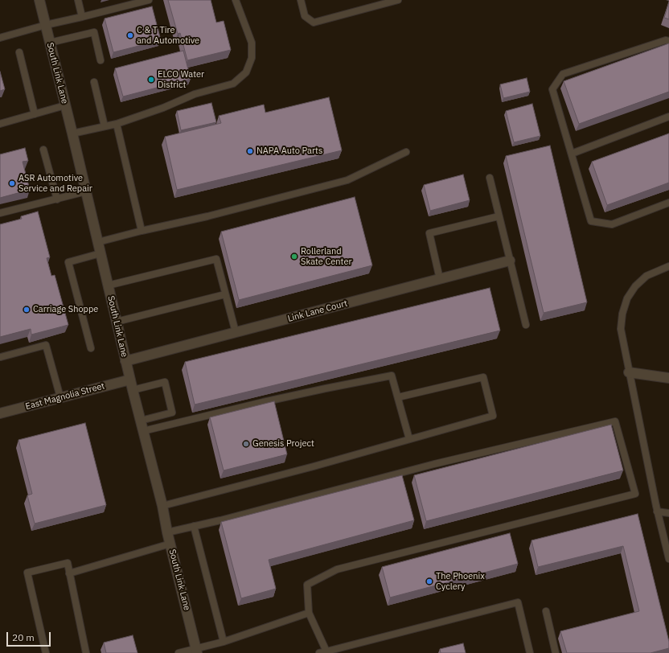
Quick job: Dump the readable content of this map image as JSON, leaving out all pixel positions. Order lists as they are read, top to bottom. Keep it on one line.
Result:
{"streets":{"street":["South Link Lane","Link Lane Court","East Magnolia Street"]},"crossings":[["South Link Lane","Link Lane Court"],["South Link Lane","East Magnolia Street"]],"places":["C & T Tire and Automotive","ELCO Water District","NAPA Auto Parts","ASR Automotive Service and Repair","Rollerland Skate Center","Carriage Shoppe","Genesis Project","The Phoenix Cyclery"],"scale_bar":"20 m"}
